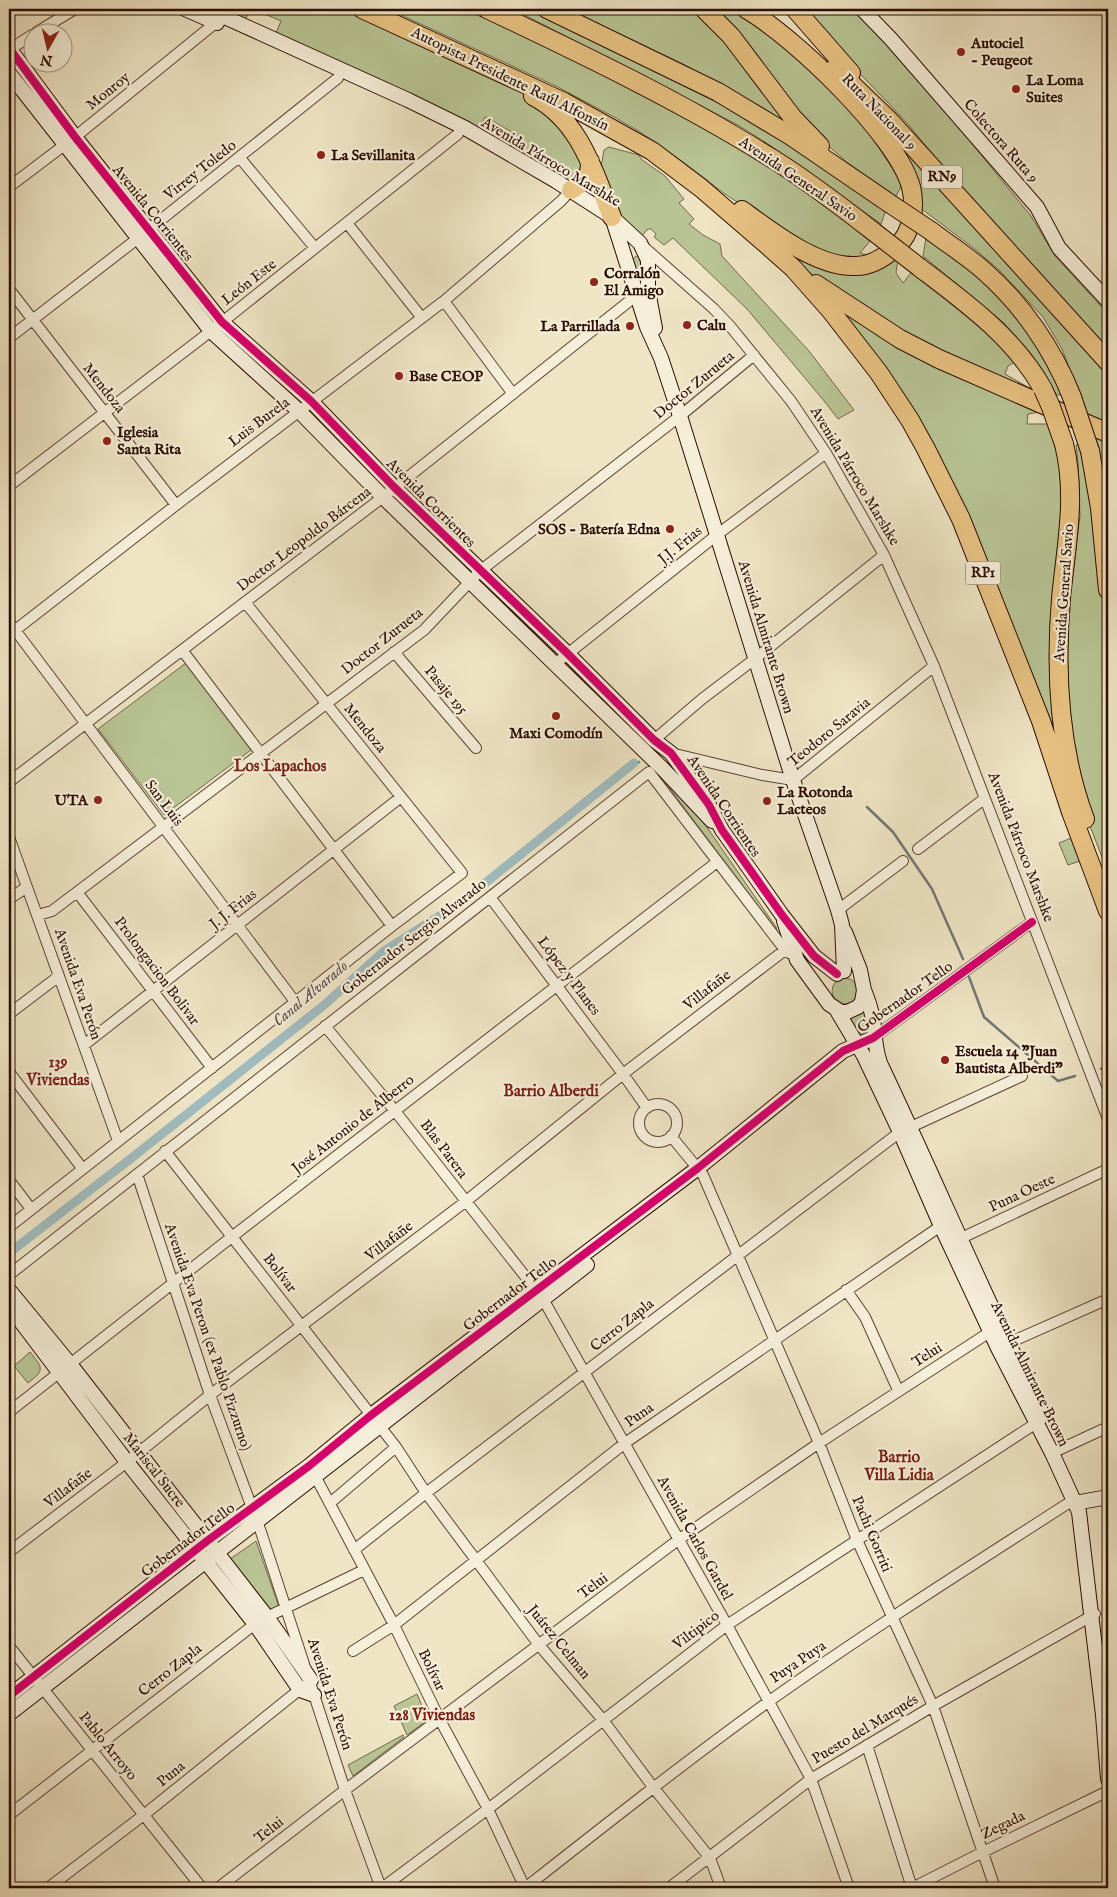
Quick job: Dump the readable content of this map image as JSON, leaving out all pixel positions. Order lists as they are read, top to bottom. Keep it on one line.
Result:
{"streets":{"highway":["Autopista Presidente Raúl Alfonsín","Ruta Nacional 9","RN9","Avenida General Savio","RP1"],"street":["Monroy","Colectora Ruta 9","Avenida Párroco Marshke","Virrey Toledo","Avenida Corrientes","León Este","Doctor Zurueta","Mendoza","Luis Burela","Doctor Leopoldo Bárcena","J.J. Frias","Avenida Almirante Brown","Pasaje 195","Teodoro Saravia","San Luis","J. J. Frias","Gobernador Sergio Alvarado","Prolongacion Bolivar","López y Planes","Avenida Eva Perón","Villafañe","Gobernador Tello","José Antonio de Alberro","Blas Parera","Puna Oeste","Bolívar","Cerro Zapla","Avenida Eva Peron (ex Pablo Pizzurno)","Telui","Puna","Mariscal Sucre","Pachi Gorriti","Avenida Carlos Gardel","Viltipico","Juárez Celman","Puya Puya","Puesto del Marqués","Pablo Arroyo","Zegada"]},"crossings":[["Autopista Presidente Raúl Alfonsín","RP1"],["Monroy","Avenida Párroco Marshke"],["Monroy","Avenida Corrientes"],["Avenida Párroco Marshke","Virrey Toledo"],["Avenida Párroco Marshke","León Este"],["Avenida Párroco Marshke","Doctor Zurueta"],["Avenida Párroco Marshke","Luis Burela"],["Avenida Párroco Marshke","J.J. Frias"],["Avenida Párroco Marshke","Teodoro Saravia"],["Avenida Párroco Marshke","Gobernador Tello"],["Virrey Toledo","Avenida Corrientes"],["Virrey Toledo","Mendoza"],["Avenida Corrientes","León Este"],["Avenida Corrientes","Doctor Zurueta"],["Avenida Corrientes","Luis Burela"],["Avenida Corrientes","Doctor Leopoldo Bárcena"],["Avenida Corrientes","J.J. Frias"],["Avenida Corrientes","Avenida Almirante Brown"],["Avenida Corrientes","Teodoro Saravia"],["Avenida Corrientes","Gobernador Sergio Alvarado"],["León Este","Mendoza"],["Doctor Zurueta","Mendoza"],["Doctor Zurueta","Avenida Almirante Brown"],["Doctor Zurueta","Pasaje 195"],["Doctor Zurueta","San Luis"],["Doctor Zurueta","Prolongacion Bolivar"],["Doctor Zurueta","Avenida Eva Perón"],["Mendoza","Luis Burela"],["Mendoza","Doctor Leopoldo Bárcena"],["Mendoza","J. J. Frias"],["Mendoza","Gobernador Sergio Alvarado"],["Luis Burela","San Luis"],["Doctor Leopoldo Bárcena","San Luis"],["J.J. Frias","Avenida Almirante Brown"],["Avenida Almirante Brown","Teodoro Saravia"],["Avenida Almirante Brown","Gobernador Tello"],["Avenida Almirante Brown","Puna Oeste"],["Avenida Almirante Brown","Cerro Zapla"],["Avenida Almirante Brown","Telui"],["Avenida Almirante Brown","Puna"],["Avenida Almirante Brown","Viltipico"],["Avenida Almirante Brown","Puya Puya"],["Avenida Almirante Brown","Puesto del Marqués"],["San Luis","J. J. Frias"],["San Luis","Gobernador Sergio Alvarado"],["J. J. Frias","Prolongacion Bolivar"],["J. J. Frias","Avenida Eva Perón"],["Gobernador Sergio Alvarado","Prolongacion Bolivar"],["Gobernador Sergio Alvarado","López y Planes"],["Gobernador Sergio Alvarado","Avenida Eva Perón"],["Gobernador Sergio Alvarado","Blas Parera"],["Gobernador Sergio Alvarado","Bolívar"],["Gobernador Sergio Alvarado","Avenida Eva Peron (ex Pablo Pizzurno)"],["López y Planes","Villafañe"],["López y Planes","José Antonio de Alberro"],["López y Planes","Pachi Gorriti"],["Avenida Eva Perón","Gobernador Tello"],["Avenida Eva Perón","Cerro Zapla"],["Avenida Eva Perón","Avenida Eva Peron (ex Pablo Pizzurno)"],["Avenida Eva Perón","Telui"],["Avenida Eva Perón","Puna"],["Avenida Eva Perón","Mariscal Sucre"],["Avenida Eva Perón","Viltipico"],["Villafañe","Blas Parera"],["Villafañe","Bolívar"],["Villafañe","Avenida Eva Peron (ex Pablo Pizzurno)"],["Villafañe","Mariscal Sucre"],["Gobernador Tello","Blas Parera"],["Gobernador Tello","Bolívar"],["Gobernador Tello","Avenida Eva Peron (ex Pablo Pizzurno)"],["Gobernador Tello","Mariscal Sucre"],["Gobernador Tello","Pachi Gorriti"],["Gobernador Tello","Avenida Carlos Gardel"],["Gobernador Tello","Juárez Celman"],["Gobernador Tello","Pablo Arroyo"],["José Antonio de Alberro","Blas Parera"],["José Antonio de Alberro","Bolívar"],["José Antonio de Alberro","Avenida Eva Peron (ex Pablo Pizzurno)"],["José Antonio de Alberro","Mariscal Sucre"],["Blas Parera","Avenida Carlos Gardel"],["Bolívar","Cerro Zapla"],["Bolívar","Telui"],["Bolívar","Puna"],["Bolívar","Viltipico"],["Bolívar","Juárez Celman"],["Bolívar","Puya Puya"],["Cerro Zapla","Mariscal Sucre"],["Cerro Zapla","Pachi Gorriti"],["Cerro Zapla","Avenida Carlos Gardel"],["Cerro Zapla","Juárez Celman"],["Cerro Zapla","Pablo Arroyo"],["Telui","Pachi Gorriti"],["Telui","Avenida Carlos Gardel"],["Telui","Juárez Celman"],["Puna","Mariscal Sucre"],["Puna","Pachi Gorriti"],["Puna","Avenida Carlos Gardel"],["Puna","Juárez Celman"],["Puna","Pablo Arroyo"],["Pachi Gorriti","Viltipico"],["Pachi Gorriti","Puya Puya"],["Pachi Gorriti","Puesto del Marqués"],["Pachi Gorriti","Zegada"],["Avenida Carlos Gardel","Viltipico"],["Avenida Carlos Gardel","Puya Puya"],["Avenida Carlos Gardel","Puesto del Marqués"],["Viltipico","Juárez Celman"],["Juárez Celman","Puya Puya"],["Juárez Celman","Puesto del Marqués"]],"districts":["Los Lapachos","139 Viviendas","Barrio Alberdi","Barrio Villa Lidia","128 Viviendas"],"water":["Canal Alvarado"],"places":["Autociel - Peugeot","La Loma Suites","La Sevillanita","Corralón El Amigo","Calu","La Parrillada","Base CEOP","Iglesia Santa Rita","SOS - Batería Edna","Maxi Comodín","UTA","La Rotonda Lacteos","Escuela 14 \"Juan Bautista Alberdi\""],"north":"bottom"}
